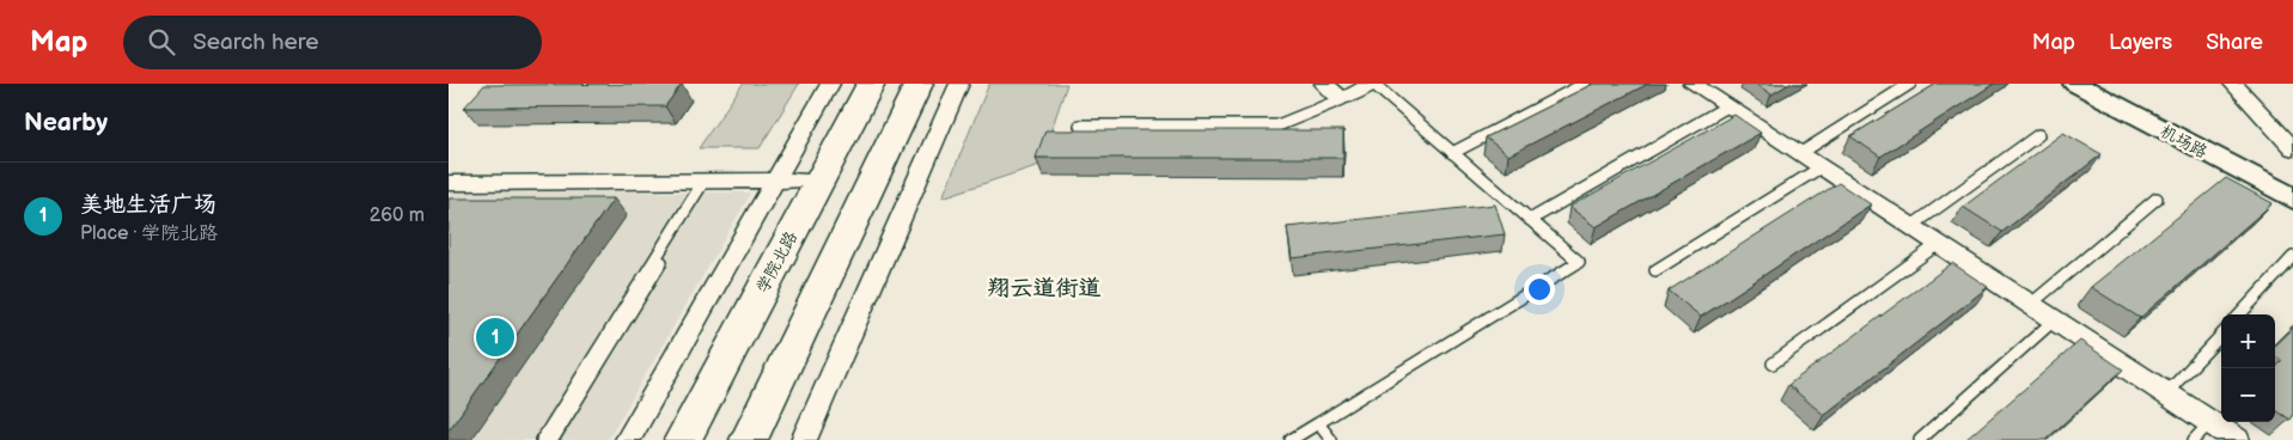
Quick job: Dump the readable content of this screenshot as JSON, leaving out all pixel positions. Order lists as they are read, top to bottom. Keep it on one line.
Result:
{"streets":{"main road":["学院北路"],"street":["机场路"]},"districts":["翔云道街道"],"page":{"header":"Map","search":"Search here","nav":["Map","Layers","Share"],"heading":"Nearby","list":[{"mark":"1","name":"美地生活广场","note":"Place · 学院北路","value":"260 m"}],"map_buttons":["+","−"],"pins":"1"}}
